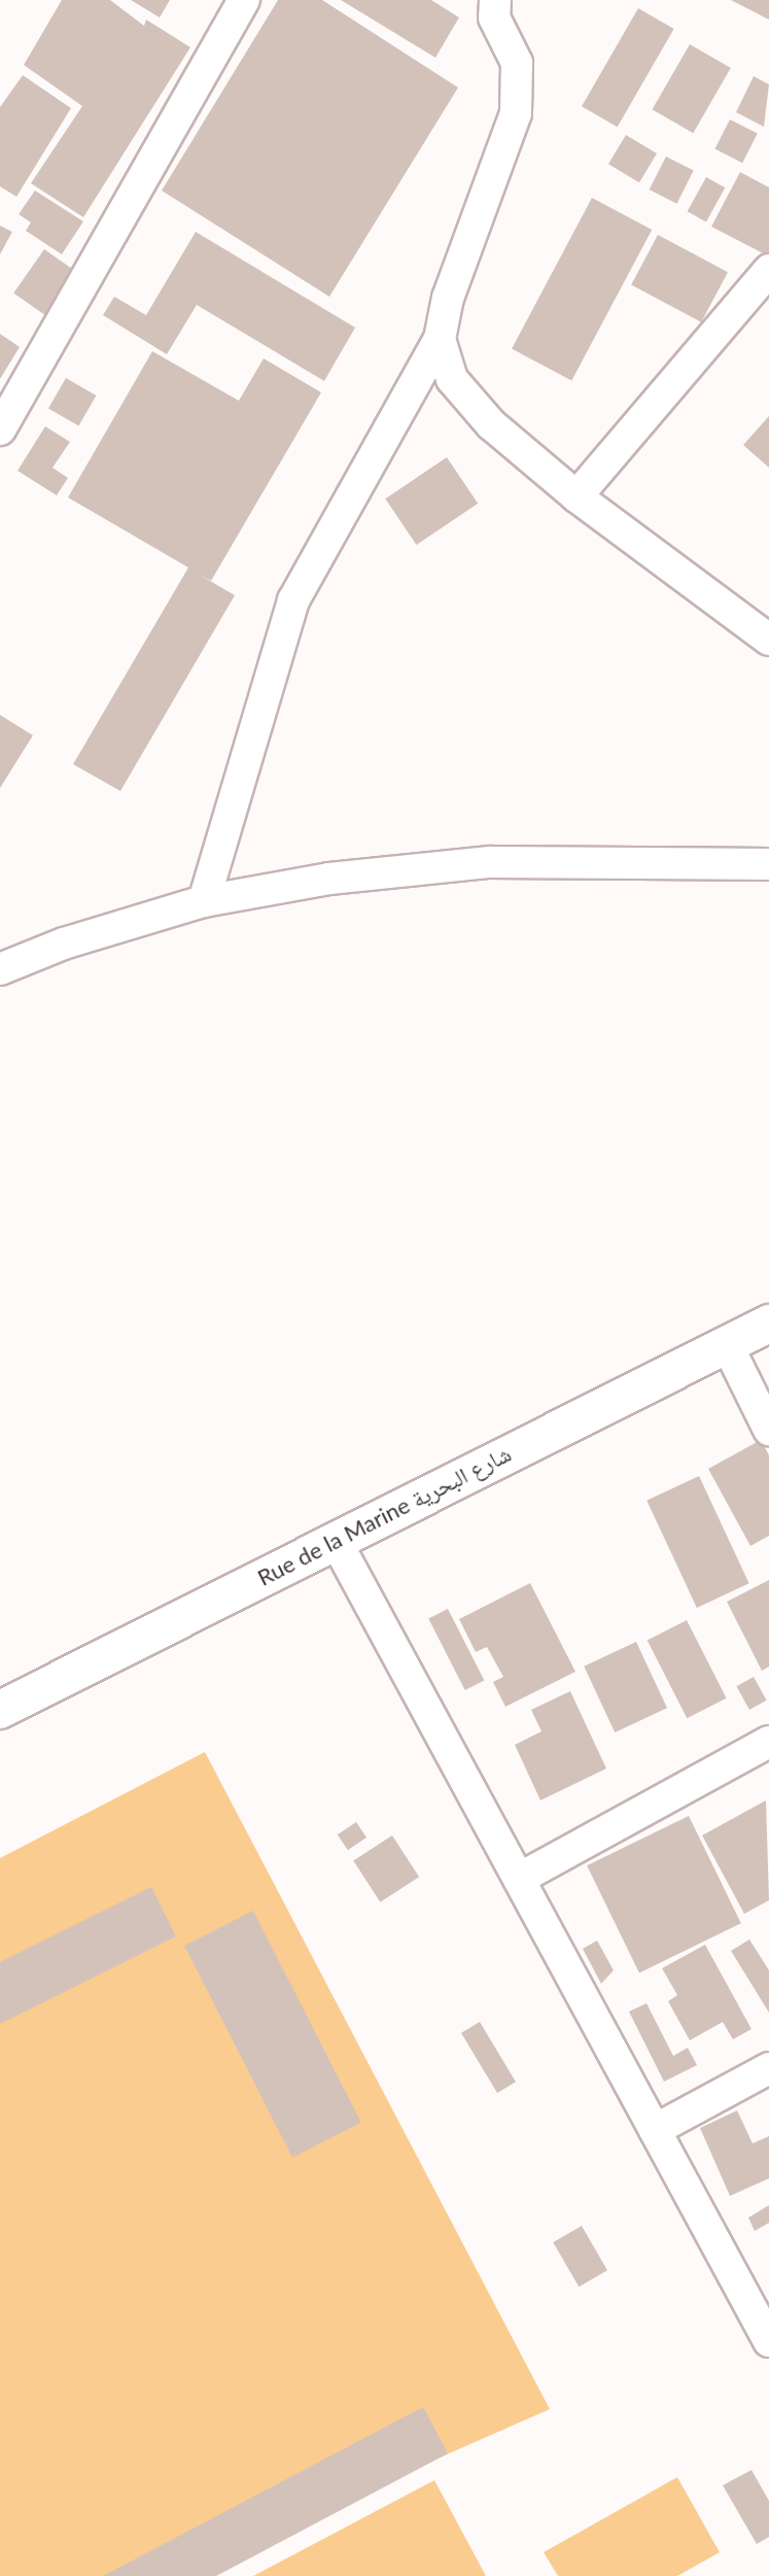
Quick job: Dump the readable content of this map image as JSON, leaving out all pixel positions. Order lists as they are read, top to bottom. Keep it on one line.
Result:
{"streets":{"street":["Rue de la Marine شارع البحرية"]}}
